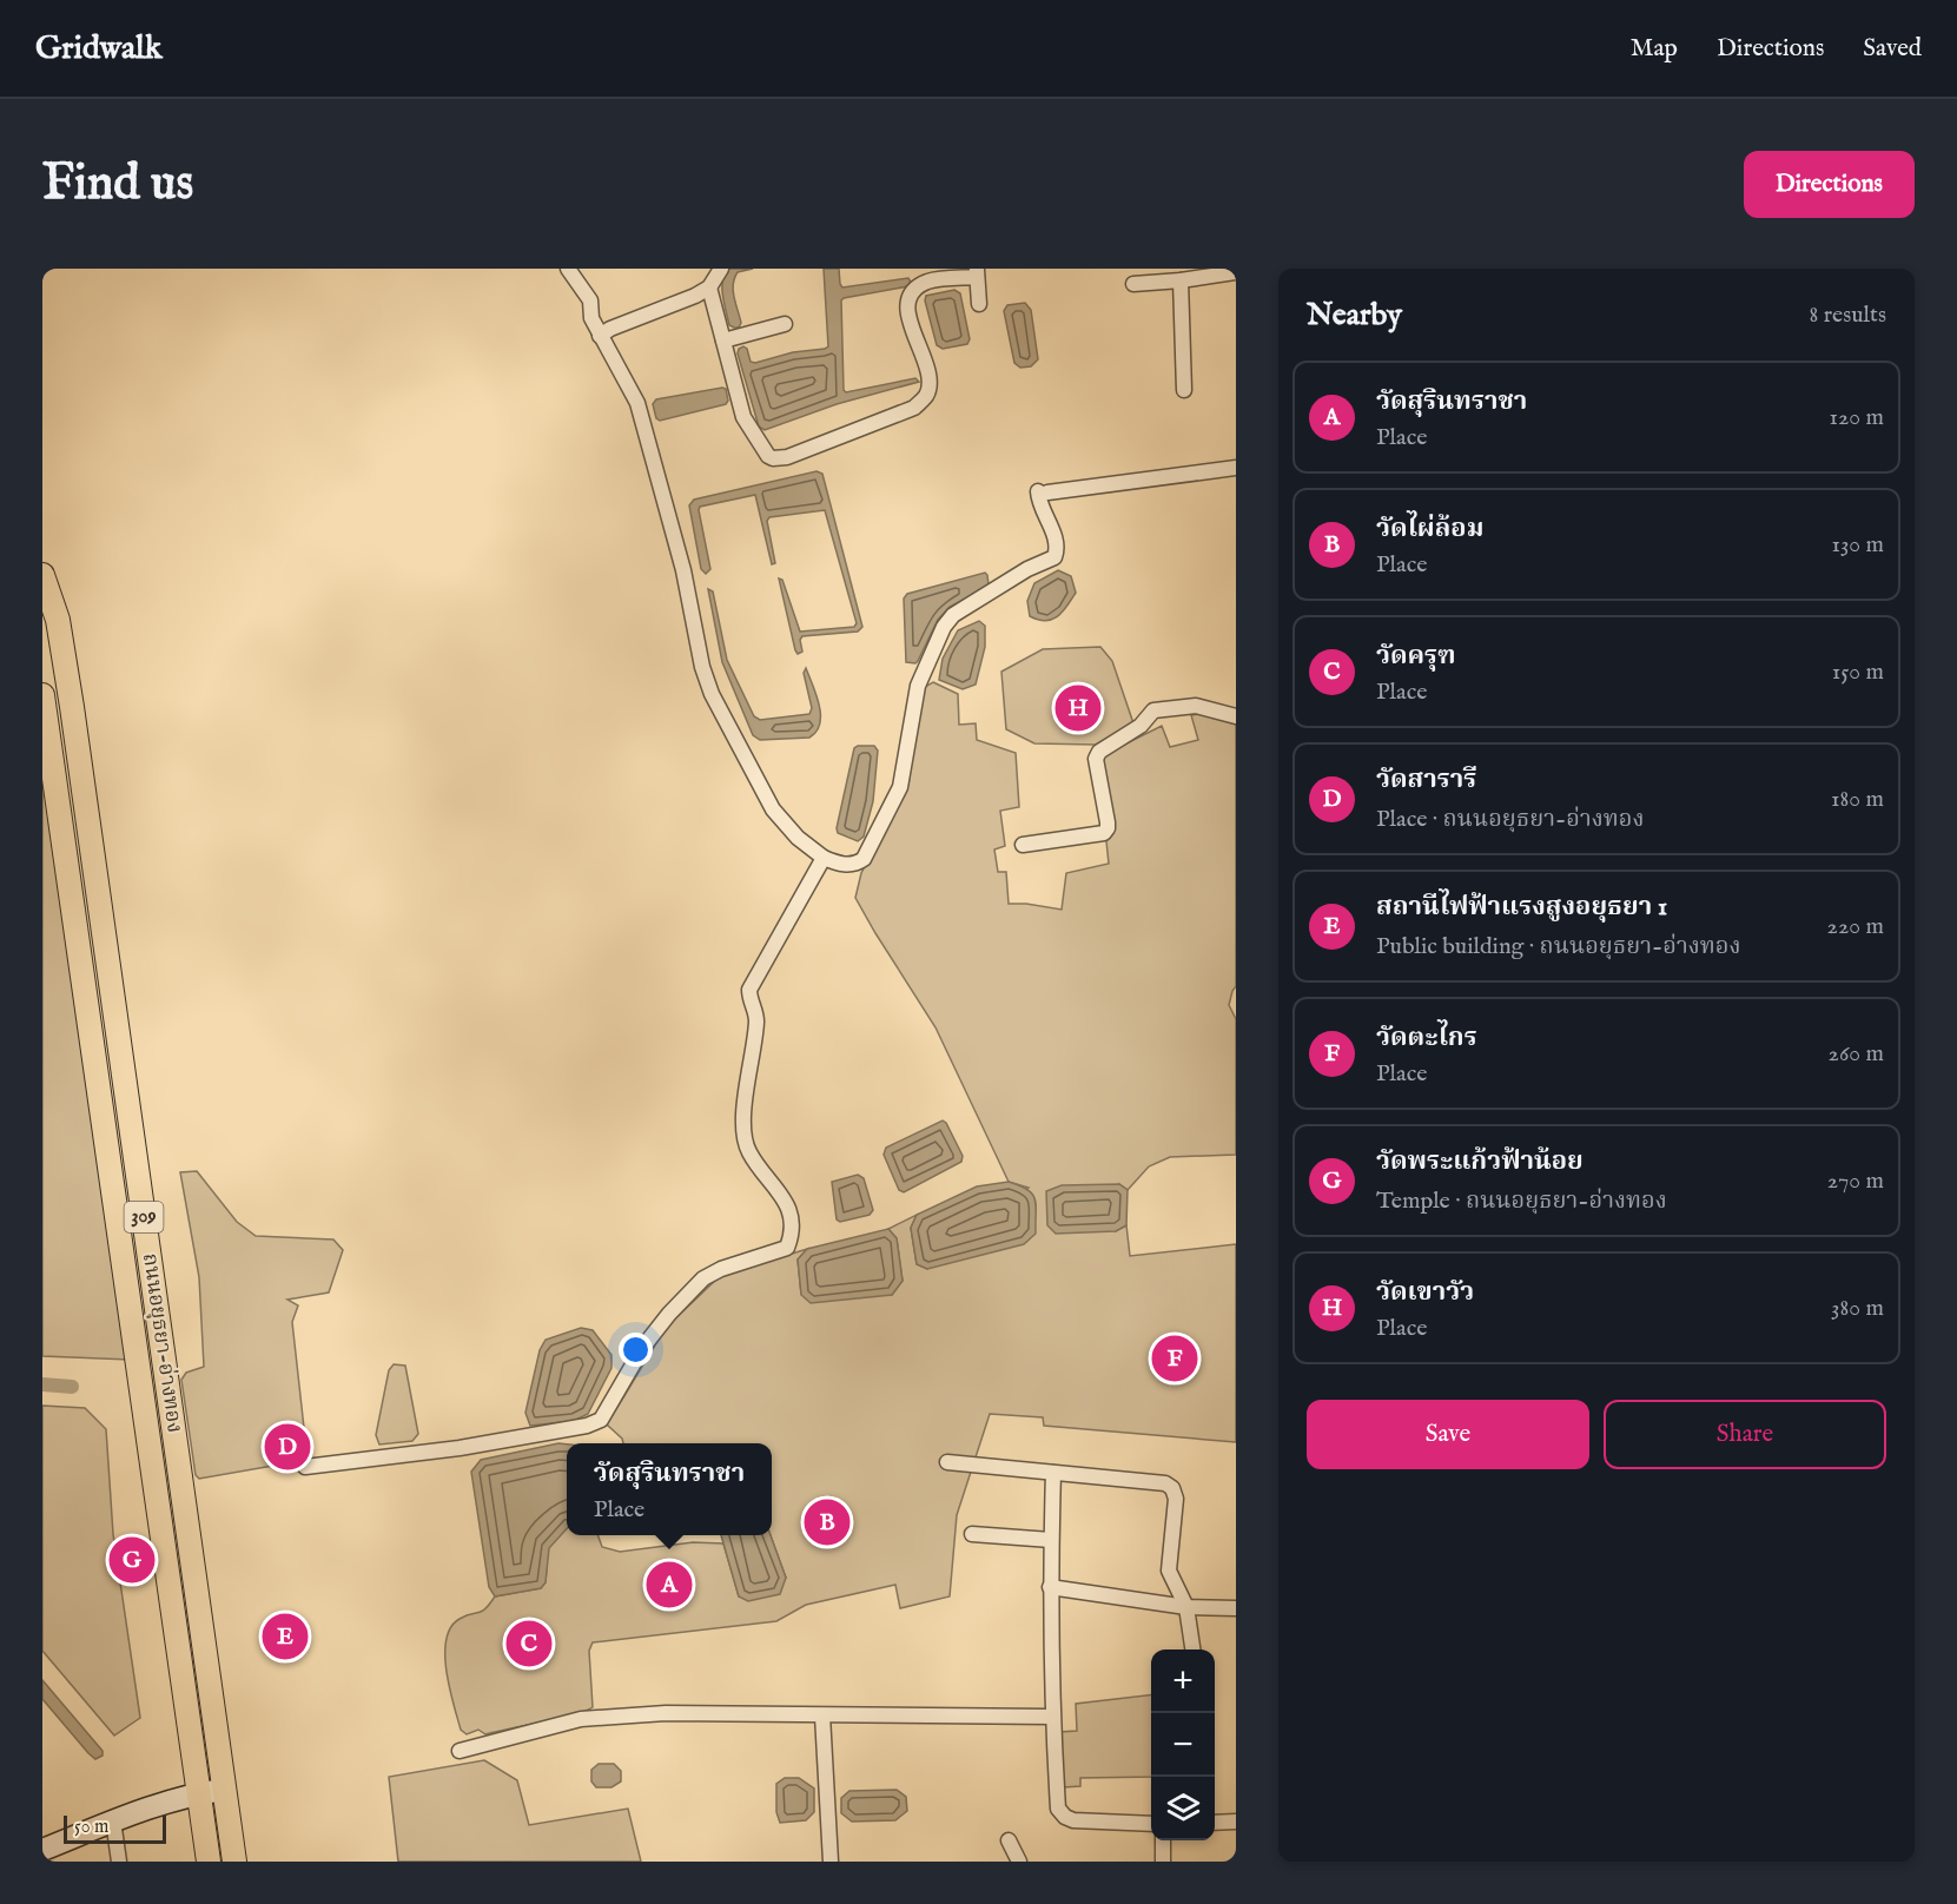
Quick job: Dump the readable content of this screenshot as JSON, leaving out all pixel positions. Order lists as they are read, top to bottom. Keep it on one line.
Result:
{"streets":{"main road":["309","ถนนอยุธยา-อ่างทอง"]},"scale_bar":"50 m","page":{"header":"Gridwalk","nav":["Map","Directions","Saved"],"buttons":["Directions",["Save","Share"]],"title":"Find us","heading":["Nearby","8 results"],"list":[{"mark":"A","name":"วัดสุรินทราชา","note":"Place","value":"120 m"},{"mark":"B","name":"วัดไผ่ล้อม","note":"Place","value":"130 m"},{"mark":"C","name":"วัดครุฑ","note":"Place","value":"150 m"},{"mark":"D","name":"วัดสารารี","note":"Place · ถนนอยุธยา-อ่างทอง","value":"180 m"},{"mark":"E","name":"สถานีไฟฟ้าแรงสูงอยุธยา 1","note":"Public building · ถนนอยุธยา-อ่างทอง","value":"220 m"},{"mark":"F","name":"วัดตะไกร","note":"Place","value":"260 m"},{"mark":"G","name":"วัดพระแก้วฟ้าน้อย","note":"Temple · ถนนอยุธยา-อ่างทอง","value":"270 m"},{"mark":"H","name":"วัดเขาวัว","note":"Place","value":"380 m"}],"pins":["H","F","D","B","G","A","E","C"],"popup":["วัดสุรินทราชา","Place"],"map_buttons":["+","−"],"scale":"50 m"}}
